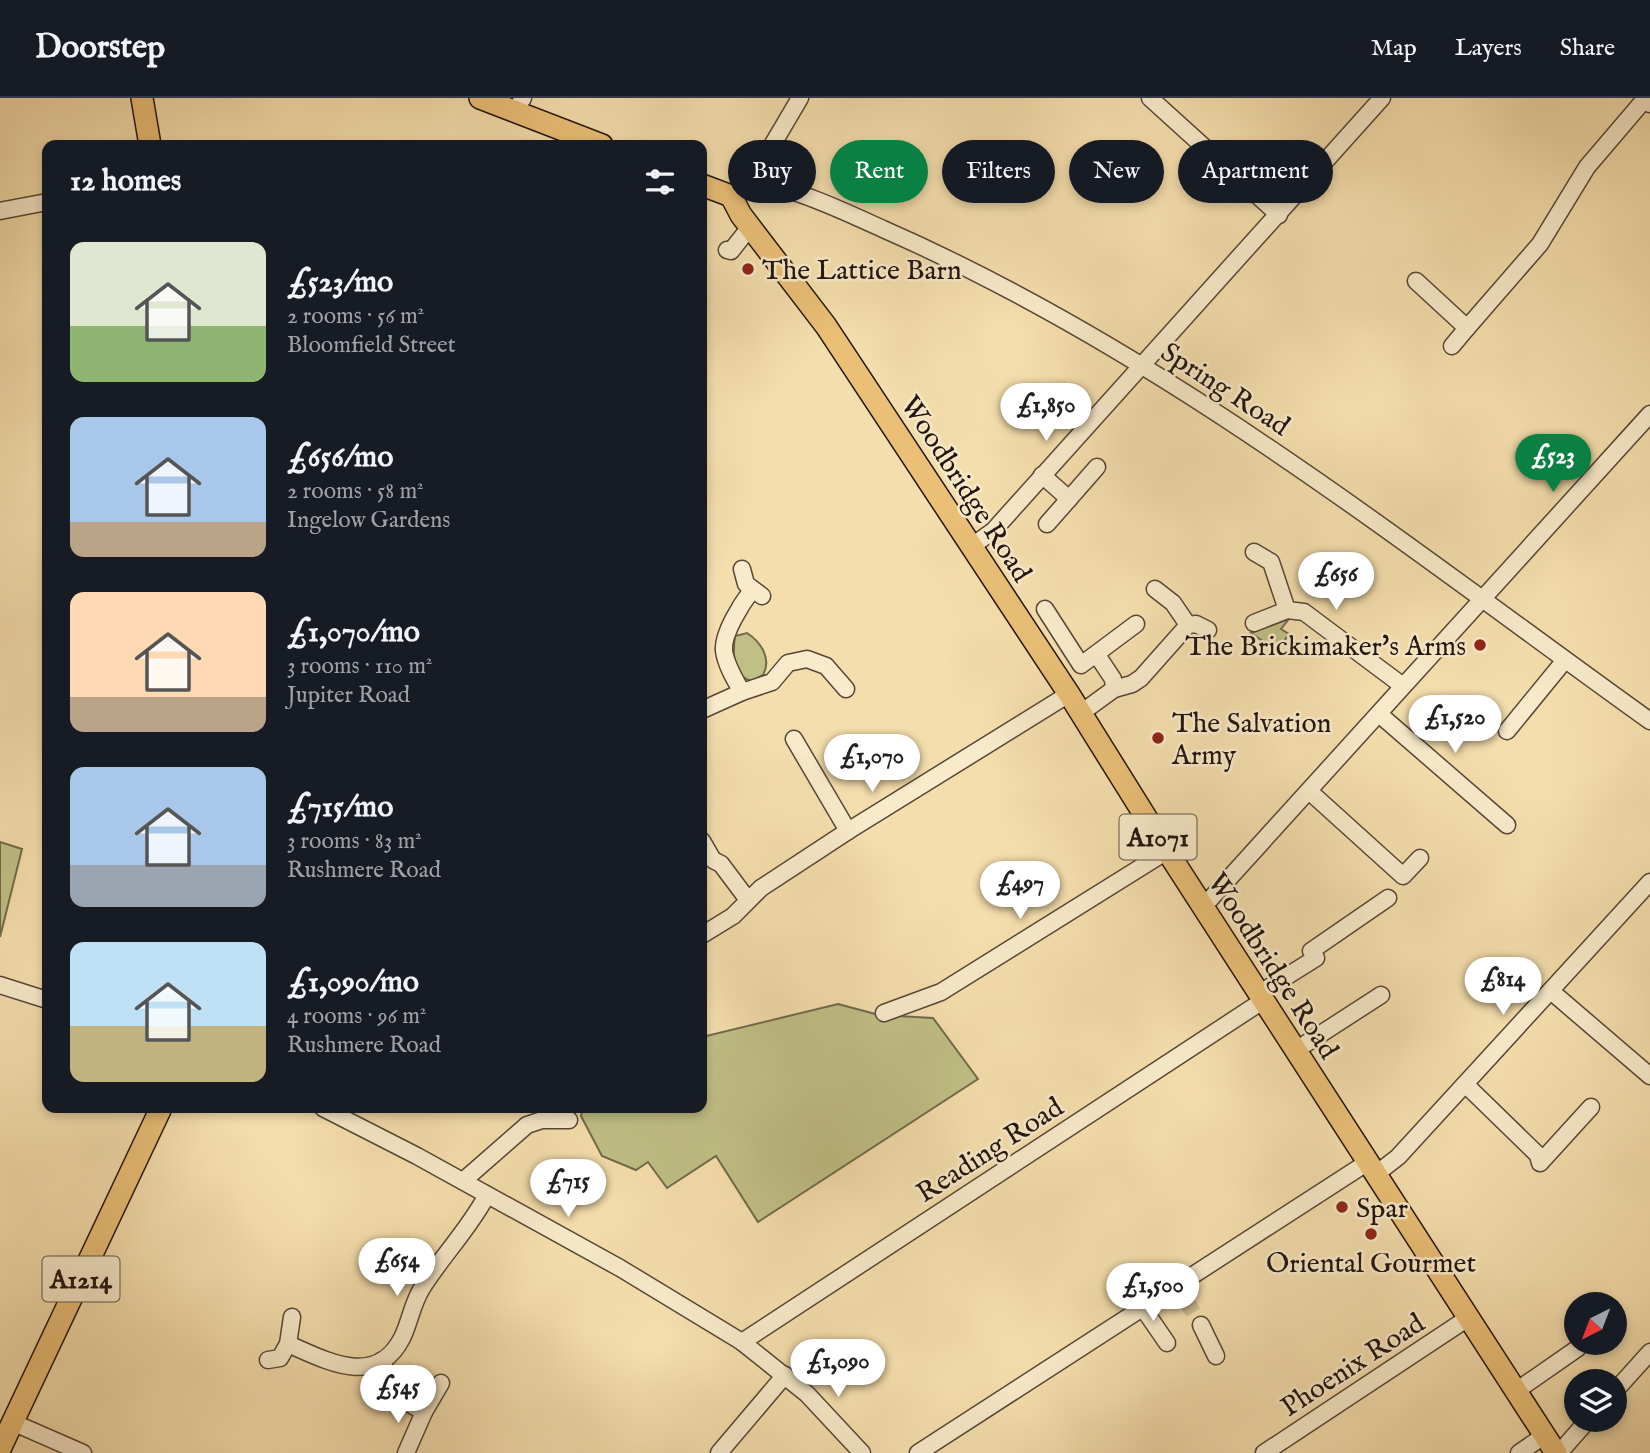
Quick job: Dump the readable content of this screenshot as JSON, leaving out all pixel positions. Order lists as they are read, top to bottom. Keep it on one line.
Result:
{"streets":{"main road":["Woodbridge Road","A1071","A1214"],"street":["Spring Road","Reading Road","Phoenix Road"]},"crossings":[["Woodbridge Road","Reading Road"],["Woodbridge Road","Phoenix Road"]],"places":["The Lattice Barn","The Brickimaker's Arms","The Salvation Army","Spar","Oriental Gourmet"],"north":"bottom left","page":{"header":"Doorstep","nav":["Map","Layers","Share"],"chip":["Buy","Rent","Filters","New","Apartment"],"heading":"12 homes","list":[{"name":"£523/mo","note":"2 rooms · 56 m² · Bloomfield Street"},{"name":"£656/mo","note":"2 rooms · 58 m² · Ingelow Gardens"},{"name":"£1,070/mo","note":"3 rooms · 110 m² · Jupiter Road"},{"name":"£715/mo","note":"3 rooms · 83 m² · Rushmere Road"},{"name":"£1,090/mo","note":"4 rooms · 96 m² · Rushmere Road"}],"price":["£1,850","£523","£656","£1,520","£1,070","£497","£814","£715","£654","£1,500","£1,090","£545"]}}
